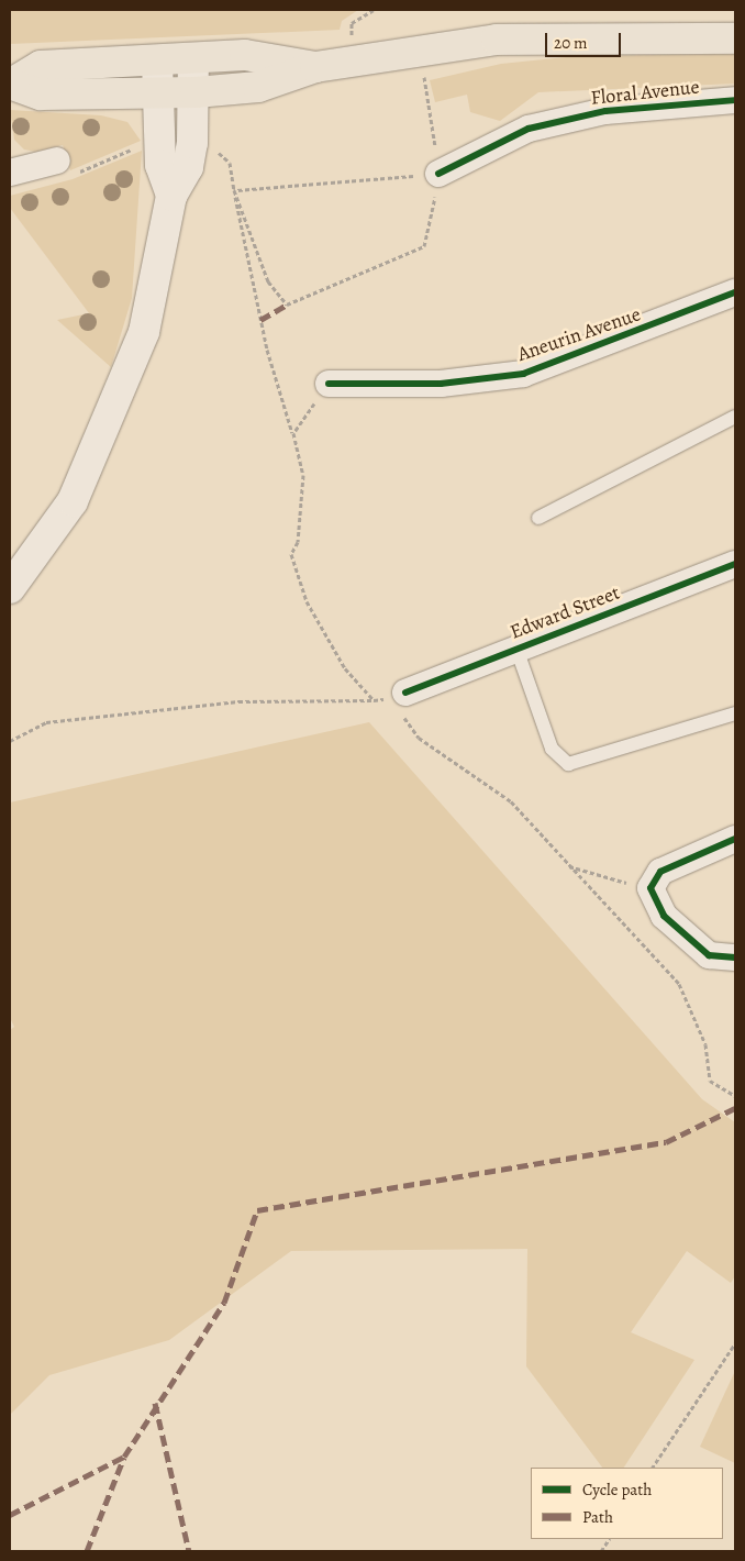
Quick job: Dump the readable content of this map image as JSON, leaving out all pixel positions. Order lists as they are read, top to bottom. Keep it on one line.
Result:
{"streets":{"street":["Floral Avenue","Aneurin Avenue","Edward Street"]},"legend":["Cycle path","Path"],"scale_bar":"20 m"}
